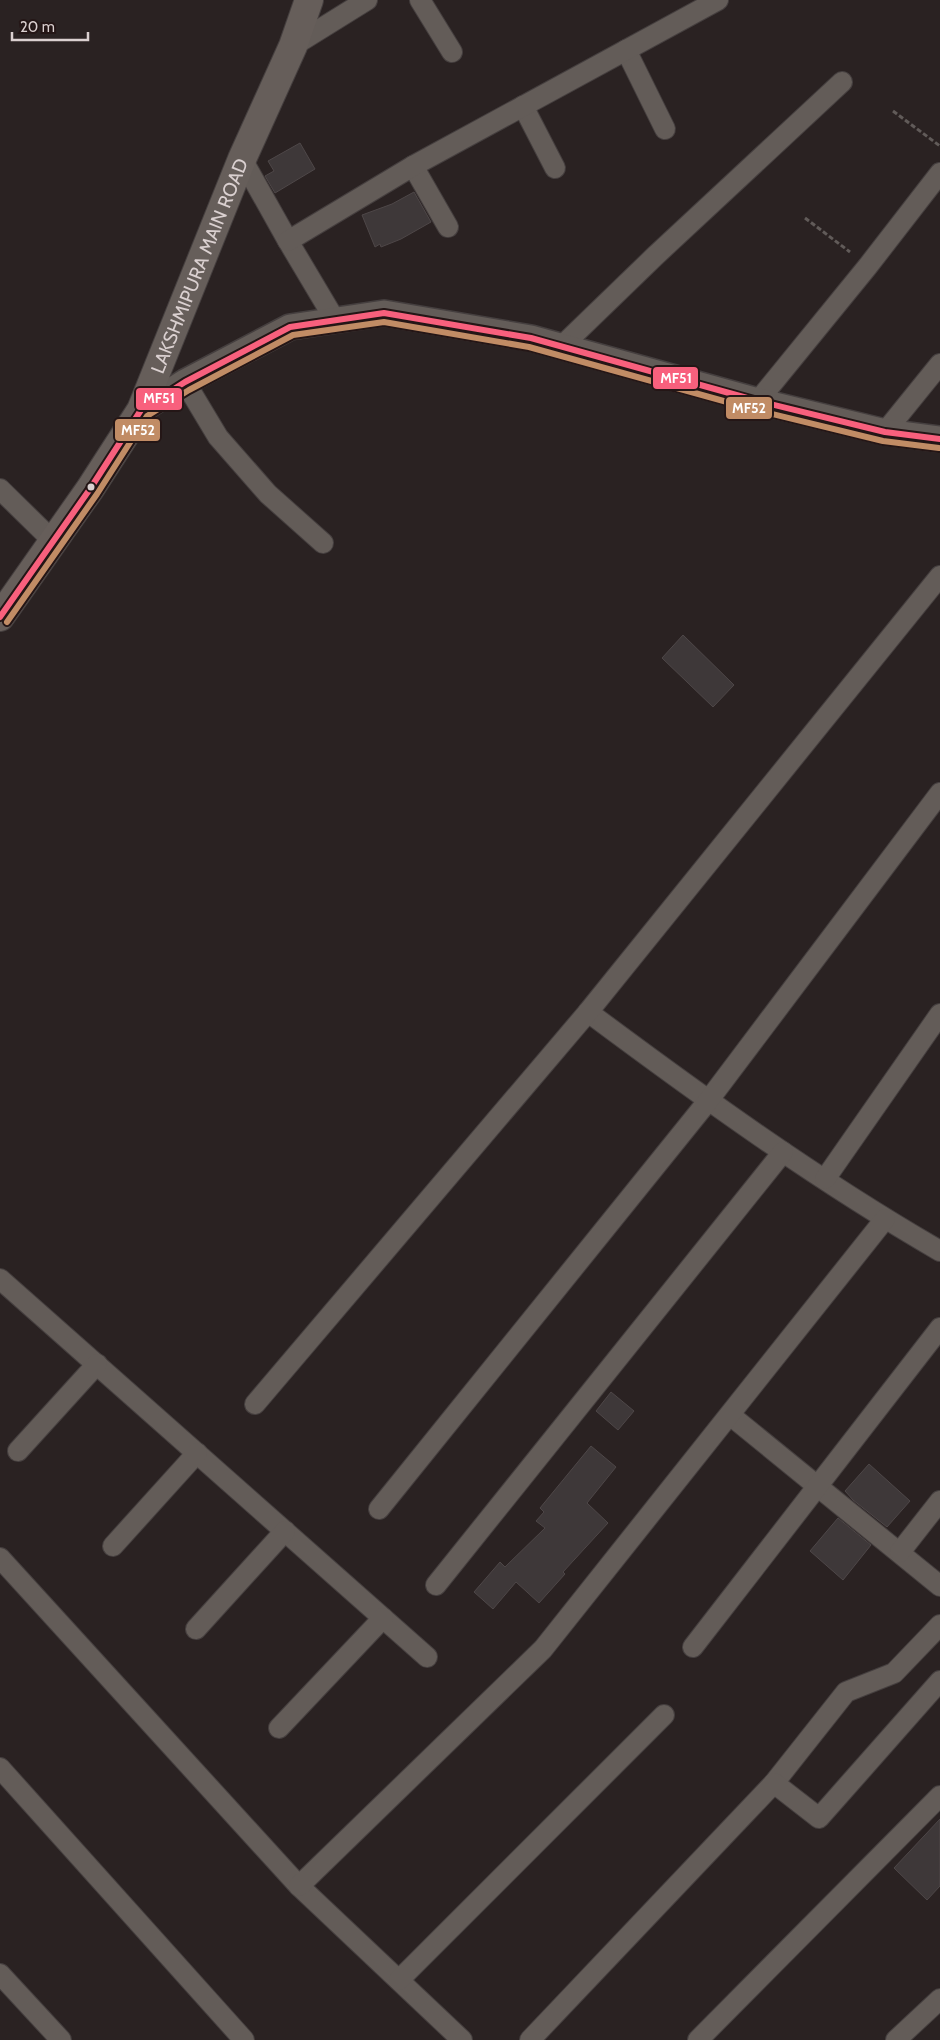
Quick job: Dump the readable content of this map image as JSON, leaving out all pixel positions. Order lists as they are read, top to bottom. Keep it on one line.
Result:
{"streets":{"main road":["LAKSHMIPURA MAIN ROAD"]},"lines":["transit line MF51","transit line MF52"],"scale_bar":"20 m"}
